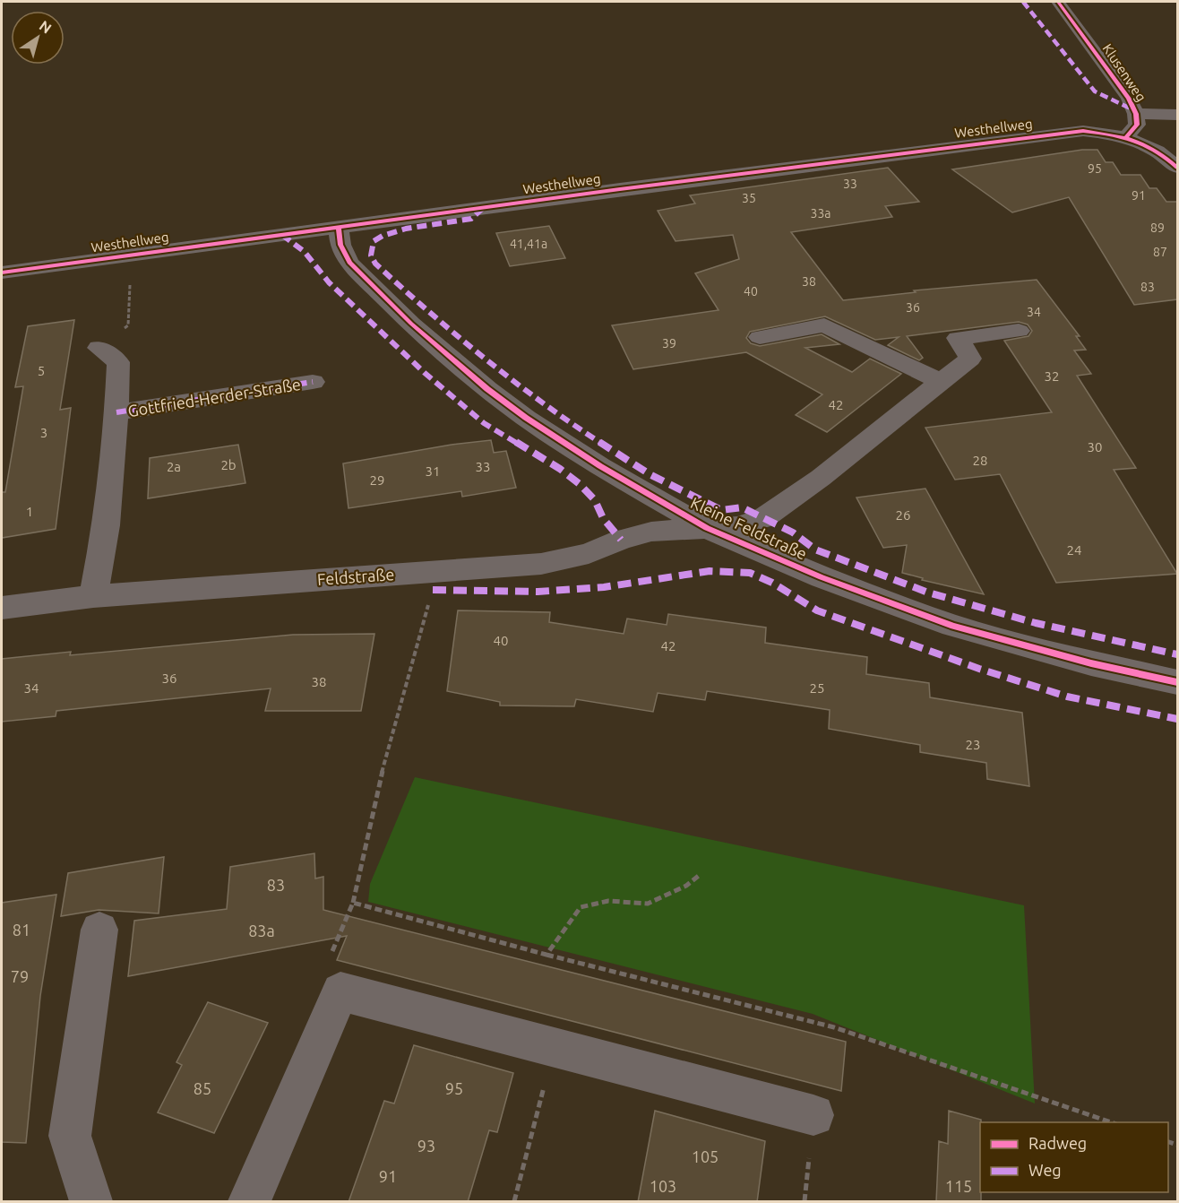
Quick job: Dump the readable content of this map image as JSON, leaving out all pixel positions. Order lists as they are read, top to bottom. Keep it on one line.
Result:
{"streets":{"street":["Klusenweg","Westhellweg","Gottfried-Herder-Straße","Kleine Feldstraße","Feldstraße"]},"crossings":[["Klusenweg","Westhellweg"],["Westhellweg","Kleine Feldstraße"],["Gottfried-Herder-Straße","Feldstraße"],["Kleine Feldstraße","Feldstraße"]],"house_numbers":["95","33","91","35","33a","89","41,41a","87","38","83","40","36","34","39","5","32","42","3","30","28","2b","2a","33","31","29","1","26","24","40","42","36","38","34","25","23","83","81","83a","79","85","95","93","105","91","103","115"],"legend":["Radweg","Weg"],"north":"top right"}
